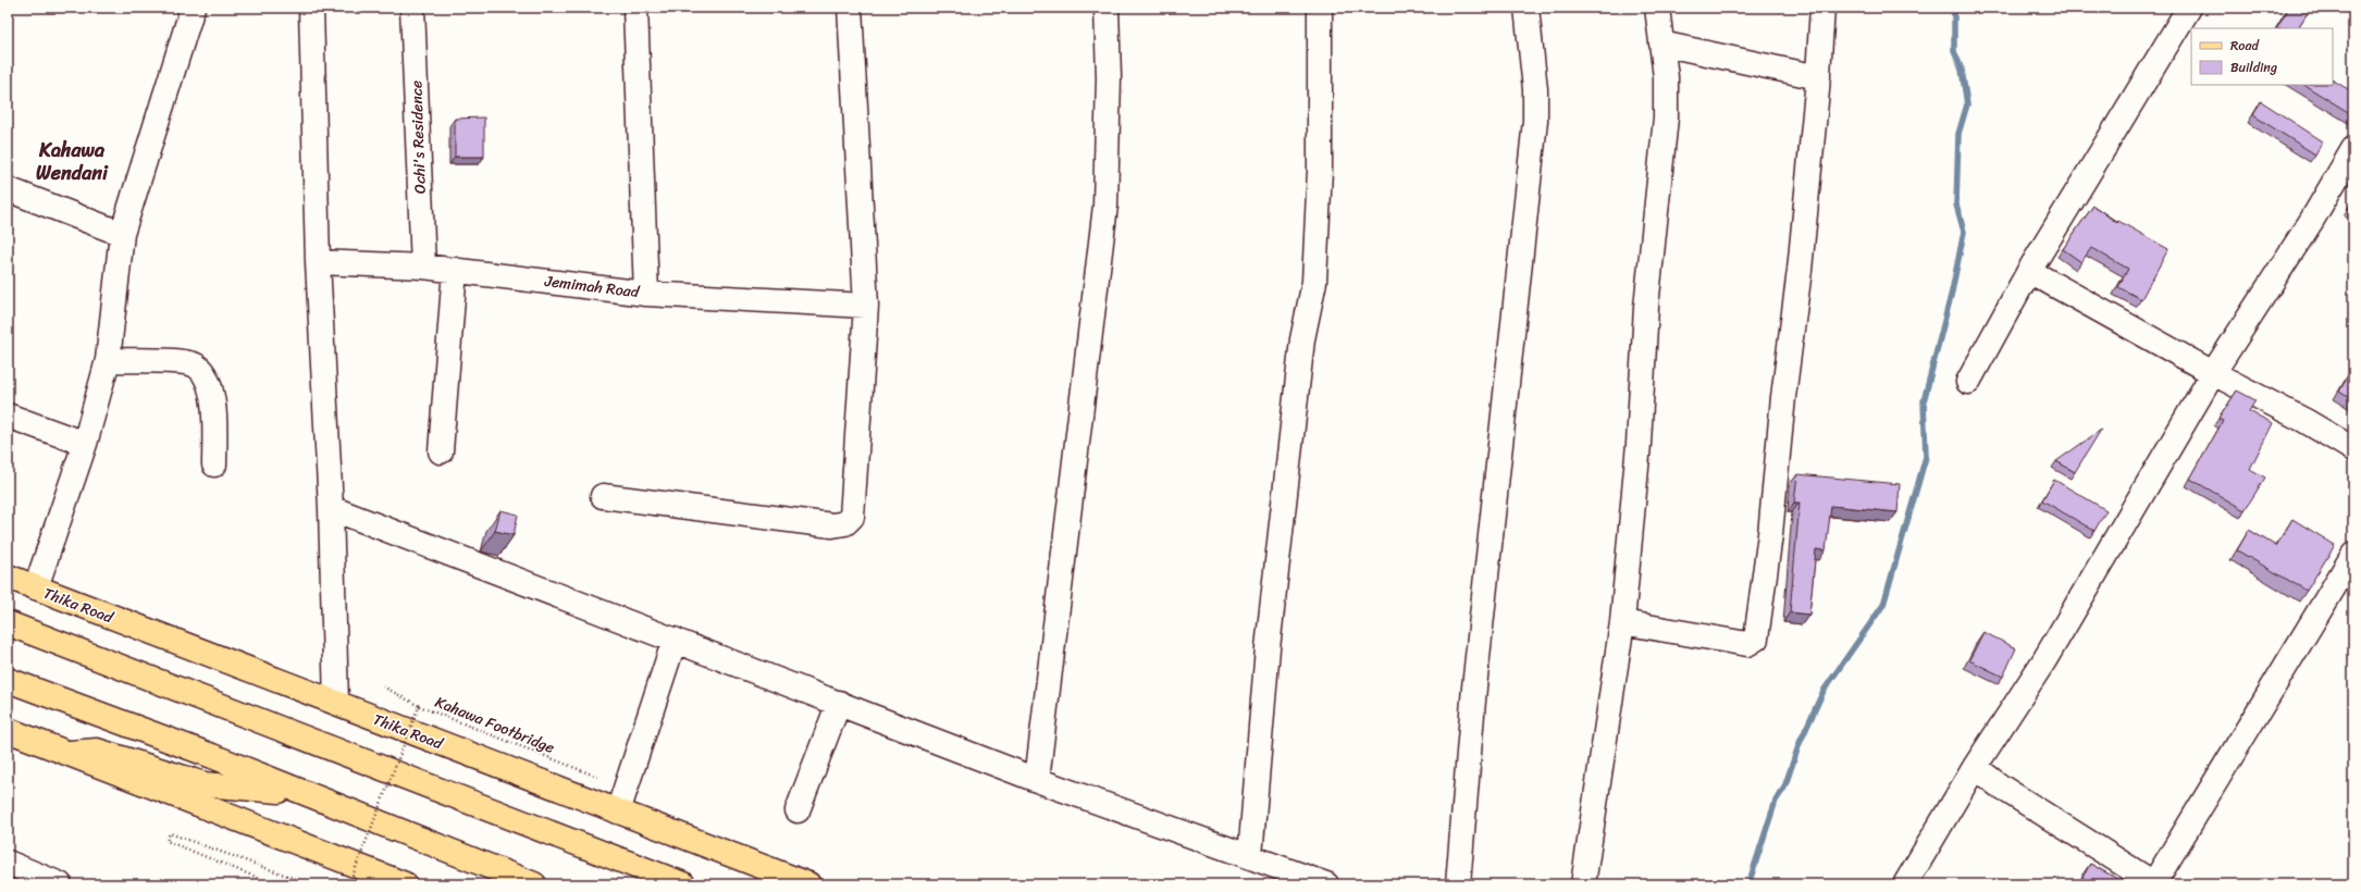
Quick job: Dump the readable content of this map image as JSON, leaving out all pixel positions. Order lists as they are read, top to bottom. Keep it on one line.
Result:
{"streets":{"main road":["Thika Road"],"street":["Ochi's Residence","Jemimah Road"],"path":["Kahawa Footbridge"]},"crossings":[["Ochi's Residence","Jemimah Road"]],"districts":["Kahawa Wendani"],"legend":["Road","Building"]}
